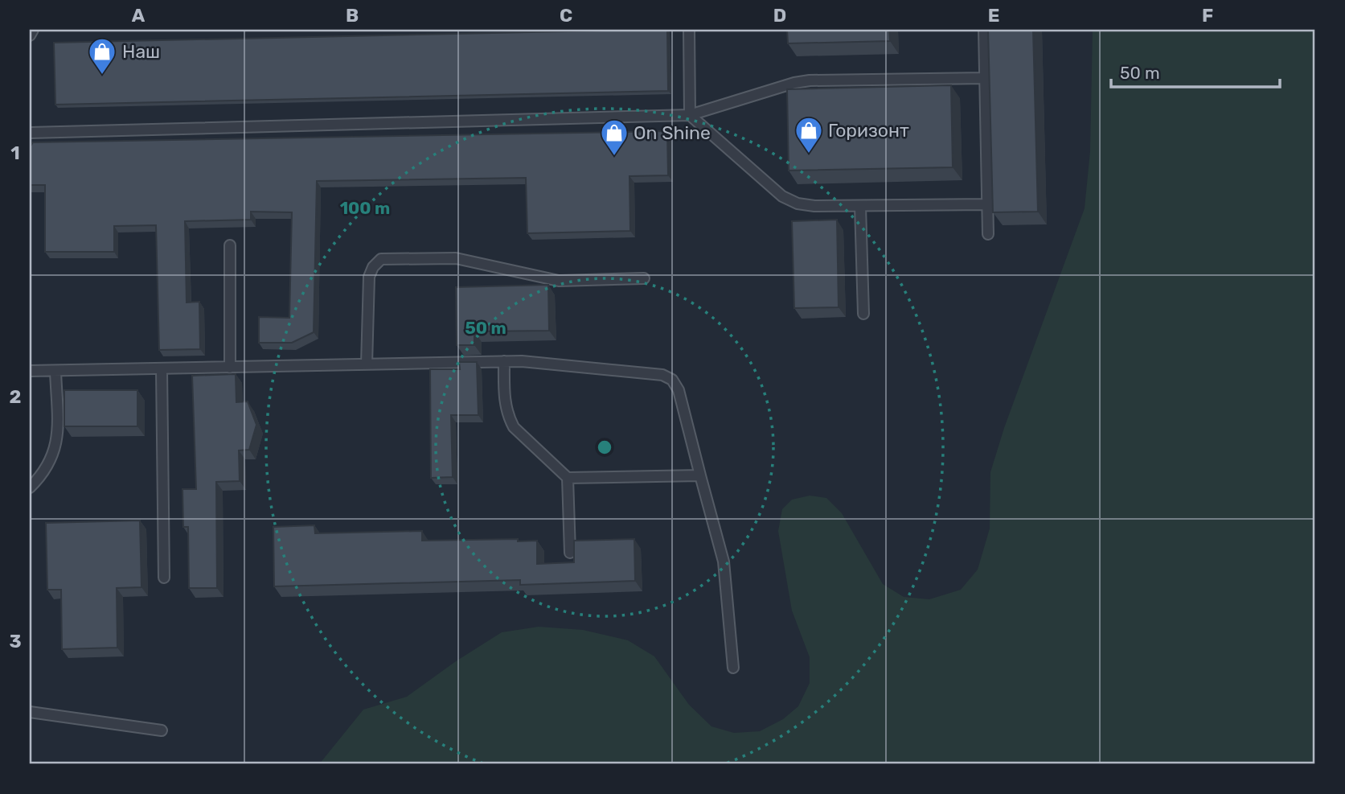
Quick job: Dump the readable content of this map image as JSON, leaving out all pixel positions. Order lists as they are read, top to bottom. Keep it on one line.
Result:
{"places":{"shop":["Наш","Горизонт","On Shine"]},"scale_bar":"50 m","grid":{"columns":["A","B","C","D","E","F"],"rows":["1","2","3"]},"rings":["100 m","50 m"]}
